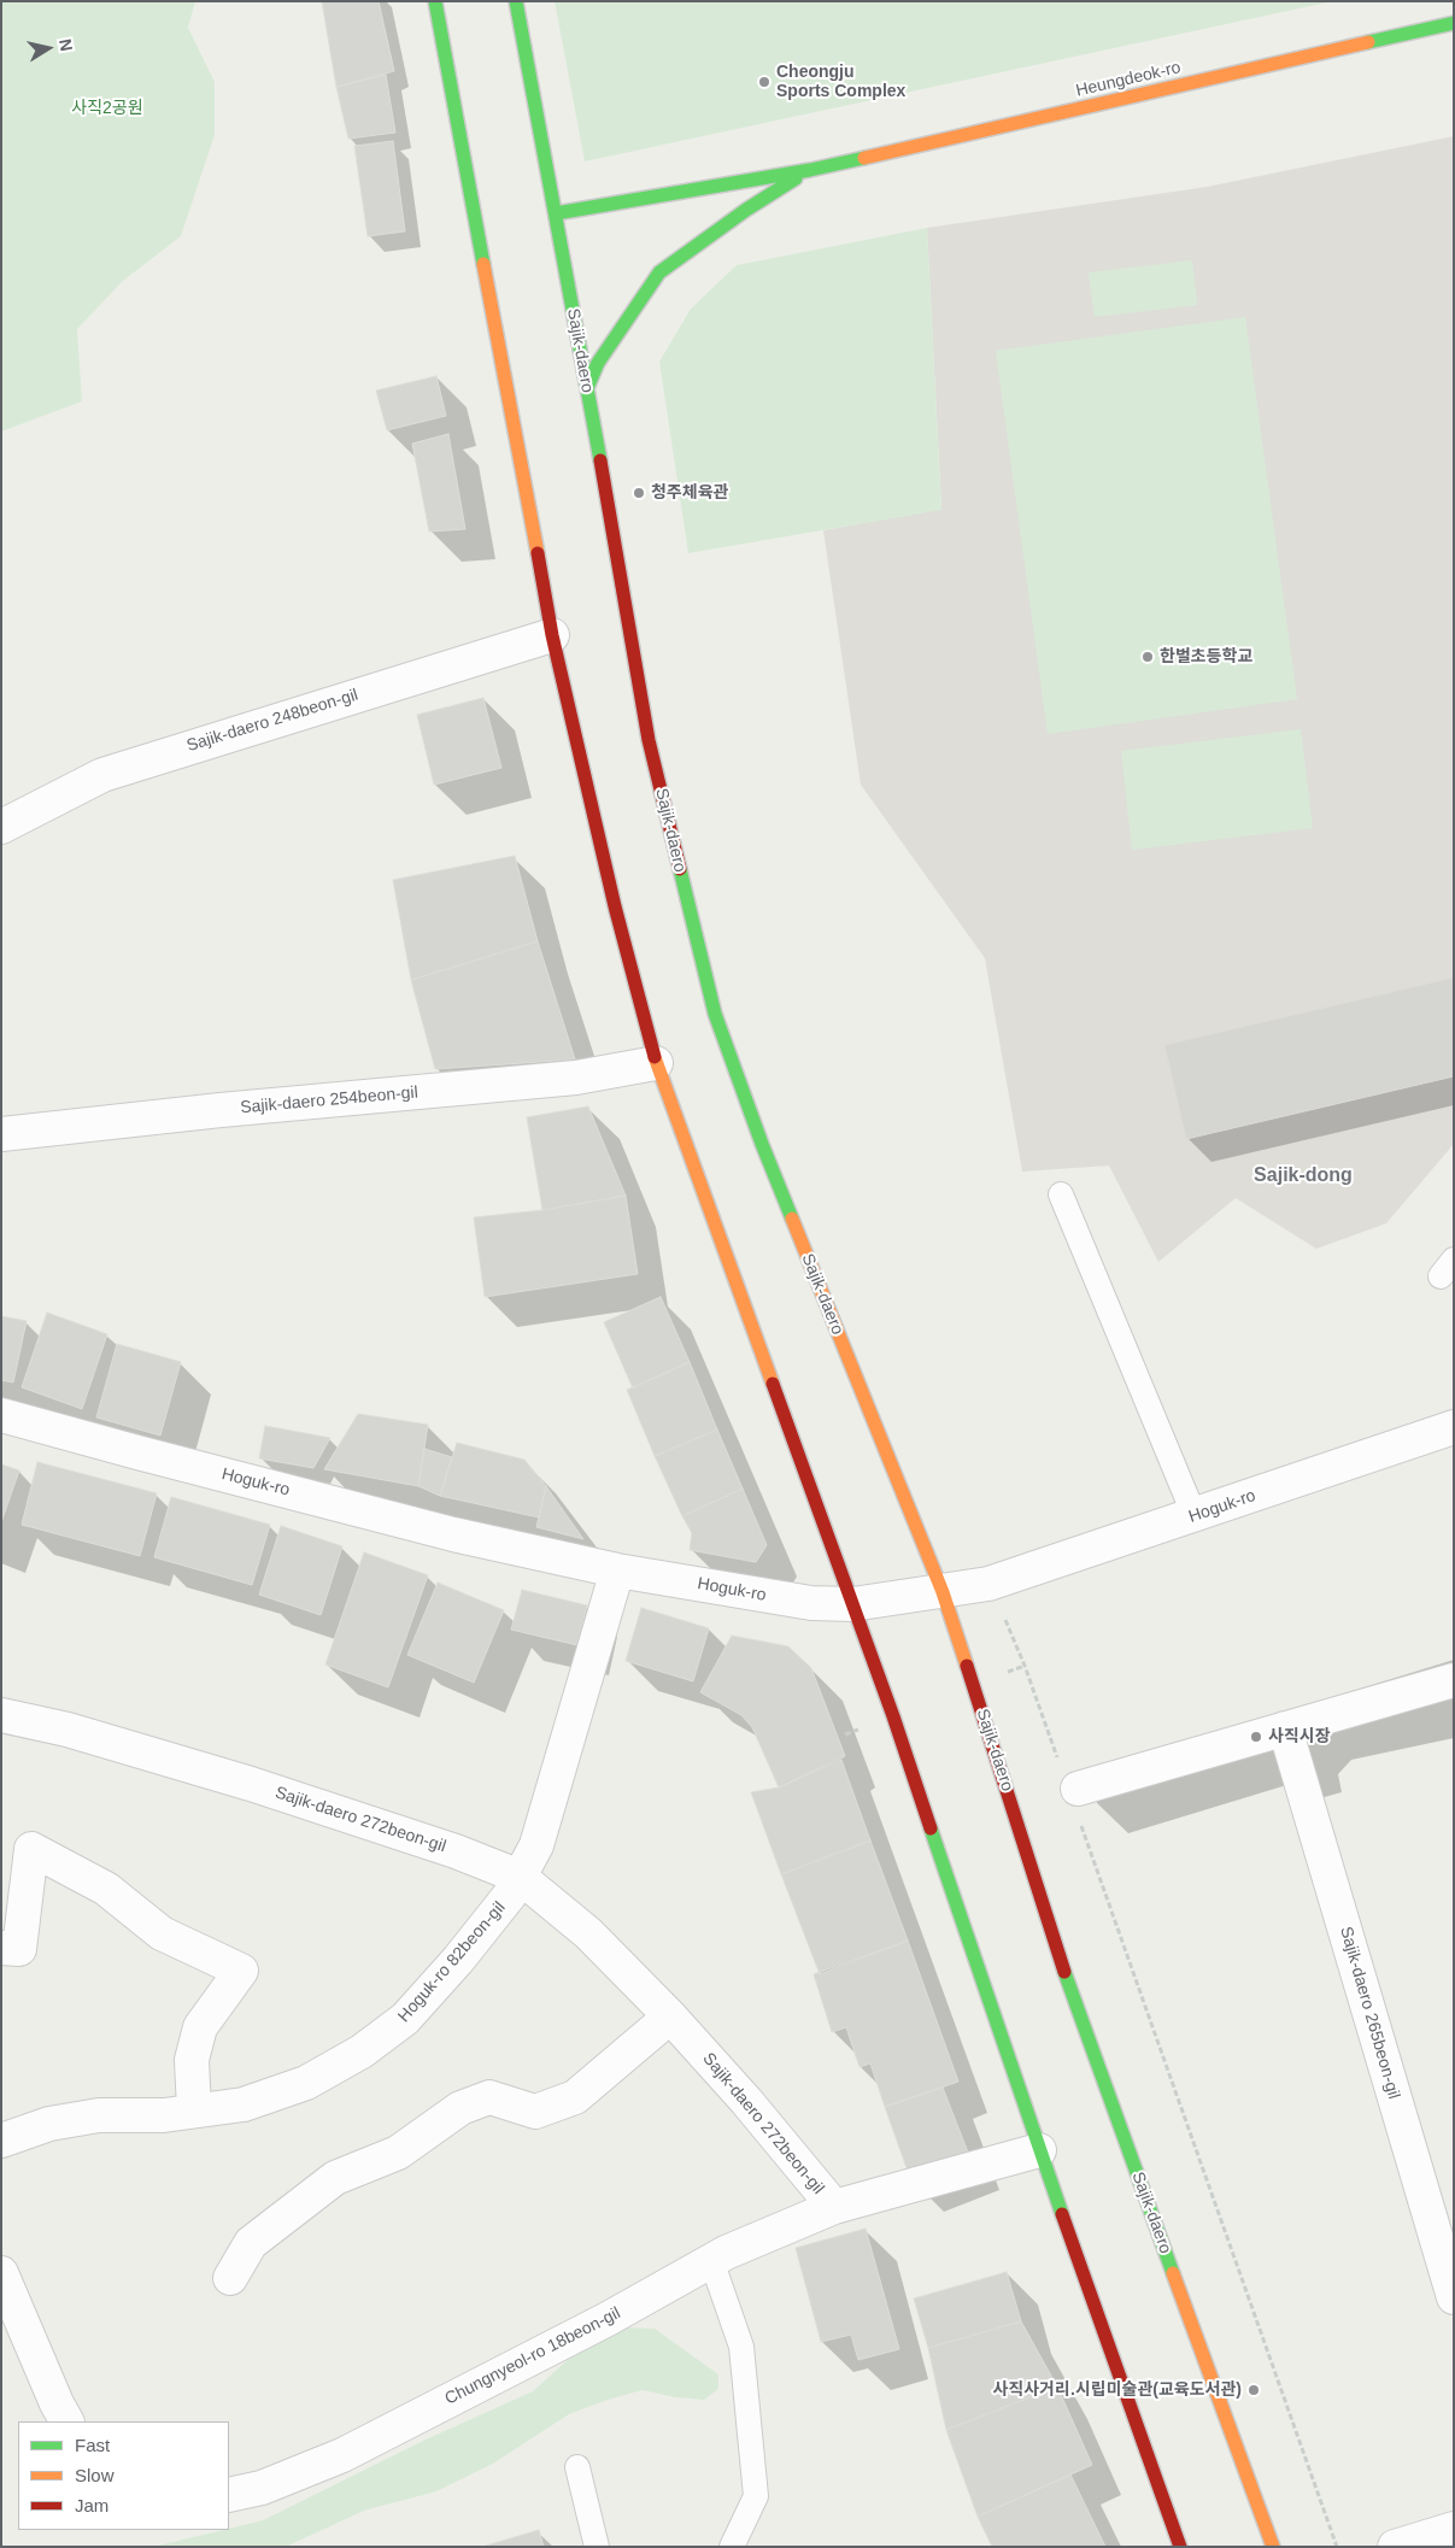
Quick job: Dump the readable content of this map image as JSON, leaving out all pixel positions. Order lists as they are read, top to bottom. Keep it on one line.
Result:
{"streets":{"main road":["Heungdeok-ro","Sajik-daero"],"street":["Sajik-daero 248beon-gil","Sajik-daero 254beon-gil","Hoguk-ro","Sajik-daero 272beon-gil","Hoguk-ro 82beon-gil","Sajik-daero 265beon-gil","Chungnyeol-ro 18beon-gil"]},"crossings":[["Heungdeok-ro","Sajik-daero"],["Sajik-daero","Hoguk-ro"],["Hoguk-ro","Hoguk-ro 82beon-gil"],["Sajik-daero 272beon-gil","Hoguk-ro 82beon-gil"],["Sajik-daero 272beon-gil","Chungnyeol-ro 18beon-gil"]],"districts":["Sajik-dong"],"parks":["사직2공원"],"places":["Cheongju Sports Complex","청주체육관","한벌초등학교","사직시장","사직사거리.시립미술관(교육도서관)"],"legend":["Fast","Slow","Jam"],"north":"right"}
